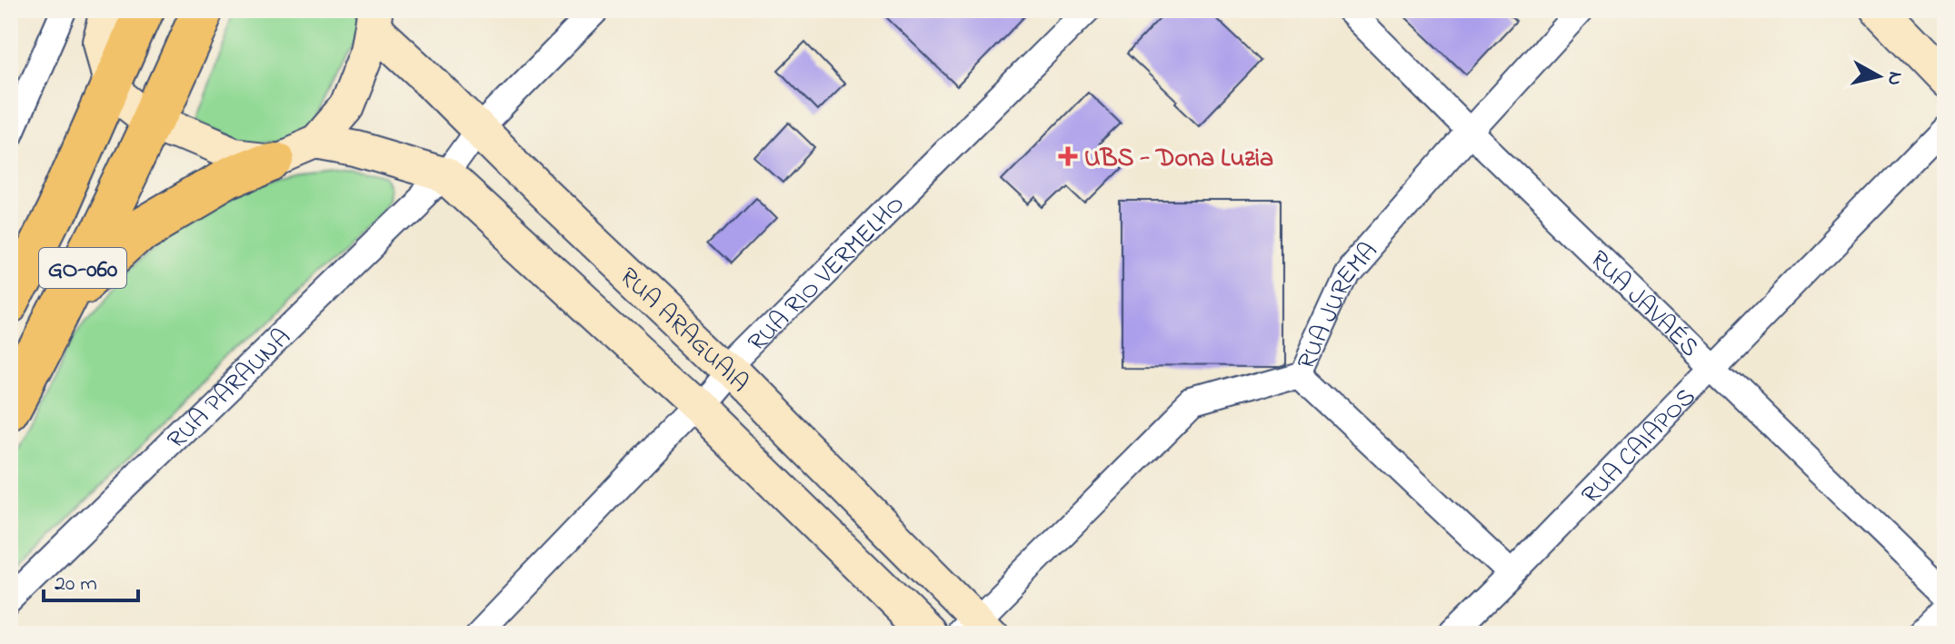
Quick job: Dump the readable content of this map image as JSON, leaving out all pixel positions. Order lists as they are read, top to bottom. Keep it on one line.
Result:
{"streets":{"main road":["GO-060","RUA ARAGUAIA"],"street":["RUA RIO VERMELHO","RUA JAVAÉS","RUA JUREMA","RUA PARAUNA","RUA CAIAPOS"]},"crossings":[["RUA RIO VERMELHO","RUA ARAGUAIA"],["RUA JAVAÉS","RUA JUREMA"],["RUA JAVAÉS","RUA CAIAPOS"],["RUA JUREMA","RUA ARAGUAIA"],["RUA ARAGUAIA","RUA PARAUNA"]],"places":{"health":["UBS - Dona Luzia"]},"scale_bar":"20 m","north":"right"}
